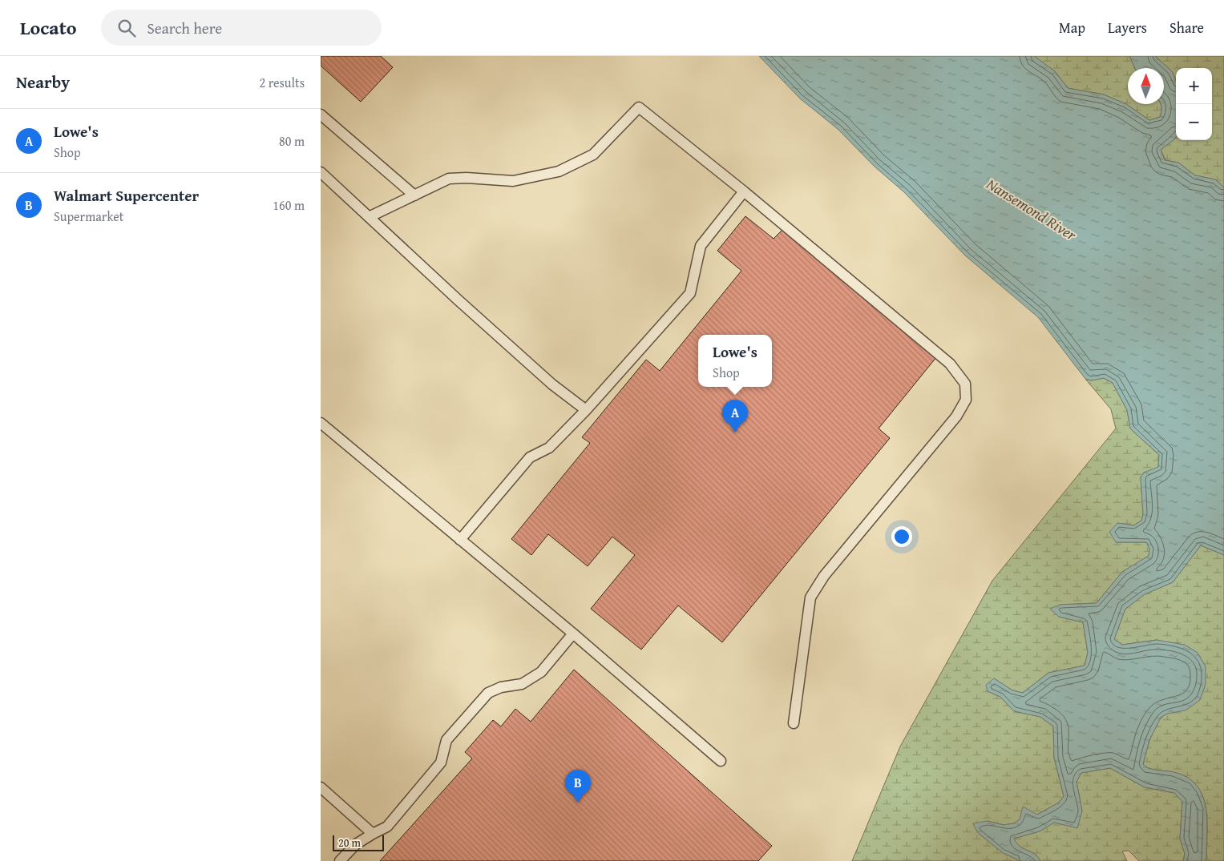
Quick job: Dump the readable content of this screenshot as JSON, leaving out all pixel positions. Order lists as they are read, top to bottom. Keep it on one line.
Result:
{"water":["Nansemond River"],"scale_bar":"20 m","north":"top","page":{"header":"Locato","search":"Search here","nav":["Map","Layers","Share"],"heading":["Nearby","2 results"],"map_buttons":["+","−"],"list":[{"mark":"A","name":"Lowe's","note":"Shop","value":"80 m"},{"mark":"B","name":"Walmart Supercenter","note":"Supermarket","value":"160 m"}],"popup":["Lowe's","Shop"],"pins":["A","B"],"scale":"20 m"}}
